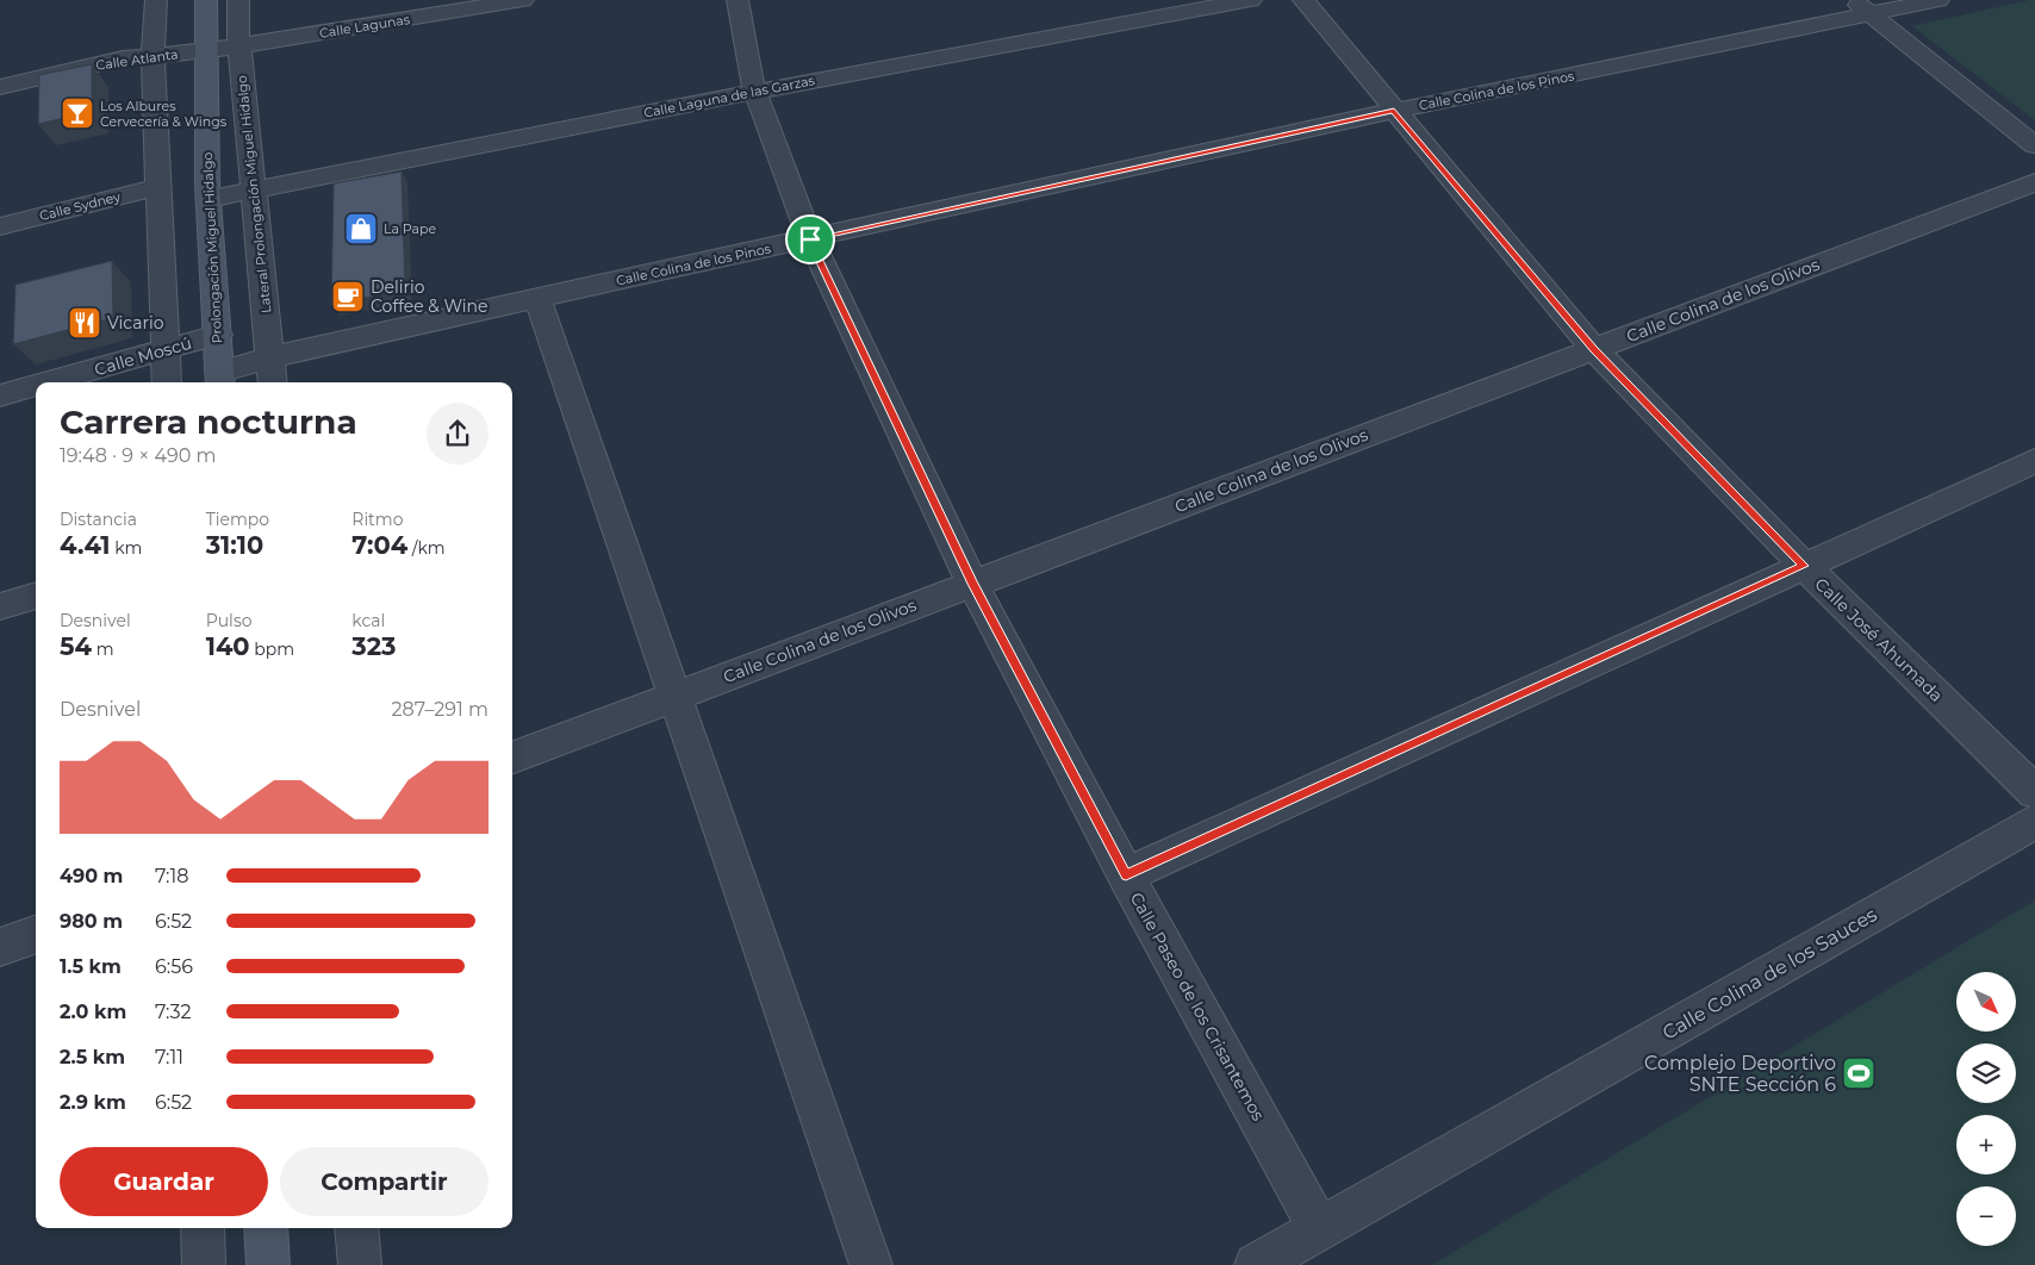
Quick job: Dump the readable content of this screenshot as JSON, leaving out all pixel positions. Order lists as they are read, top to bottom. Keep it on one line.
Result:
{"streets":{"main road":["Prolongación Miguel Hidalgo"],"street":["Calle Lagunas","Calle Atlanta","Calle Colina de los Pinos","Calle Laguna de las Garzas","Lateral Prolongación Miguel Hidalgo","Calle Sydney","Calle Colina de los Olivos","Calle Moscú","Calle José Ahumada","Calle Colina de los Sauces","Calle Paseo de los Crisantemos"]},"crossings":[["Calle Lagunas","Calle Atlanta"],["Calle Lagunas","Lateral Prolongación Miguel Hidalgo"],["Calle Lagunas","Prolongación Miguel Hidalgo"],["Calle Atlanta","Prolongación Miguel Hidalgo"],["Calle Colina de los Pinos","Lateral Prolongación Miguel Hidalgo"],["Calle Colina de los Pinos","Prolongación Miguel Hidalgo"],["Calle Colina de los Pinos","Calle José Ahumada"],["Calle Colina de los Pinos","Calle Paseo de los Crisantemos"],["Calle Laguna de las Garzas","Lateral Prolongación Miguel Hidalgo"],["Calle Laguna de las Garzas","Prolongación Miguel Hidalgo"],["Calle Laguna de las Garzas","Calle Paseo de los Crisantemos"],["Prolongación Miguel Hidalgo","Calle Moscú"],["Calle Colina de los Olivos","Calle José Ahumada"],["Calle Colina de los Olivos","Calle Paseo de los Crisantemos"],["Calle Colina de los Sauces","Calle Paseo de los Crisantemos"]],"places":{"bar":["Los Albures Cervecería & Wings"],"shop":["La Pape"],"cafe":["Delirio Coffee & Wine"],"restaurant":["Vicario"],"sports":["Complejo Deportivo SNTE Sección 6"]},"north":"bottom right","page":{"heading":["Carrera nocturna","19:48 · 9 × 490 m"],"stats":[["Distancia","4.41 km"],["Tiempo","31:10"],["Ritmo","7:04 /km"],["Desnivel","54 m"],["Pulso","140 bpm"],["kcal","323"]],"chart":["Desnivel","287–291 m"],"list":[{"name":"490 m","note":"7:18"},{"name":"980 m","note":"6:52"},{"name":"1.5 km","note":"6:56"},{"name":"2.0 km","note":"7:32"},{"name":"2.5 km","note":"7:11"},{"name":"2.9 km","note":"6:52"}],"map_buttons":["+","−"],"buttons":["Guardar","Compartir"]}}
